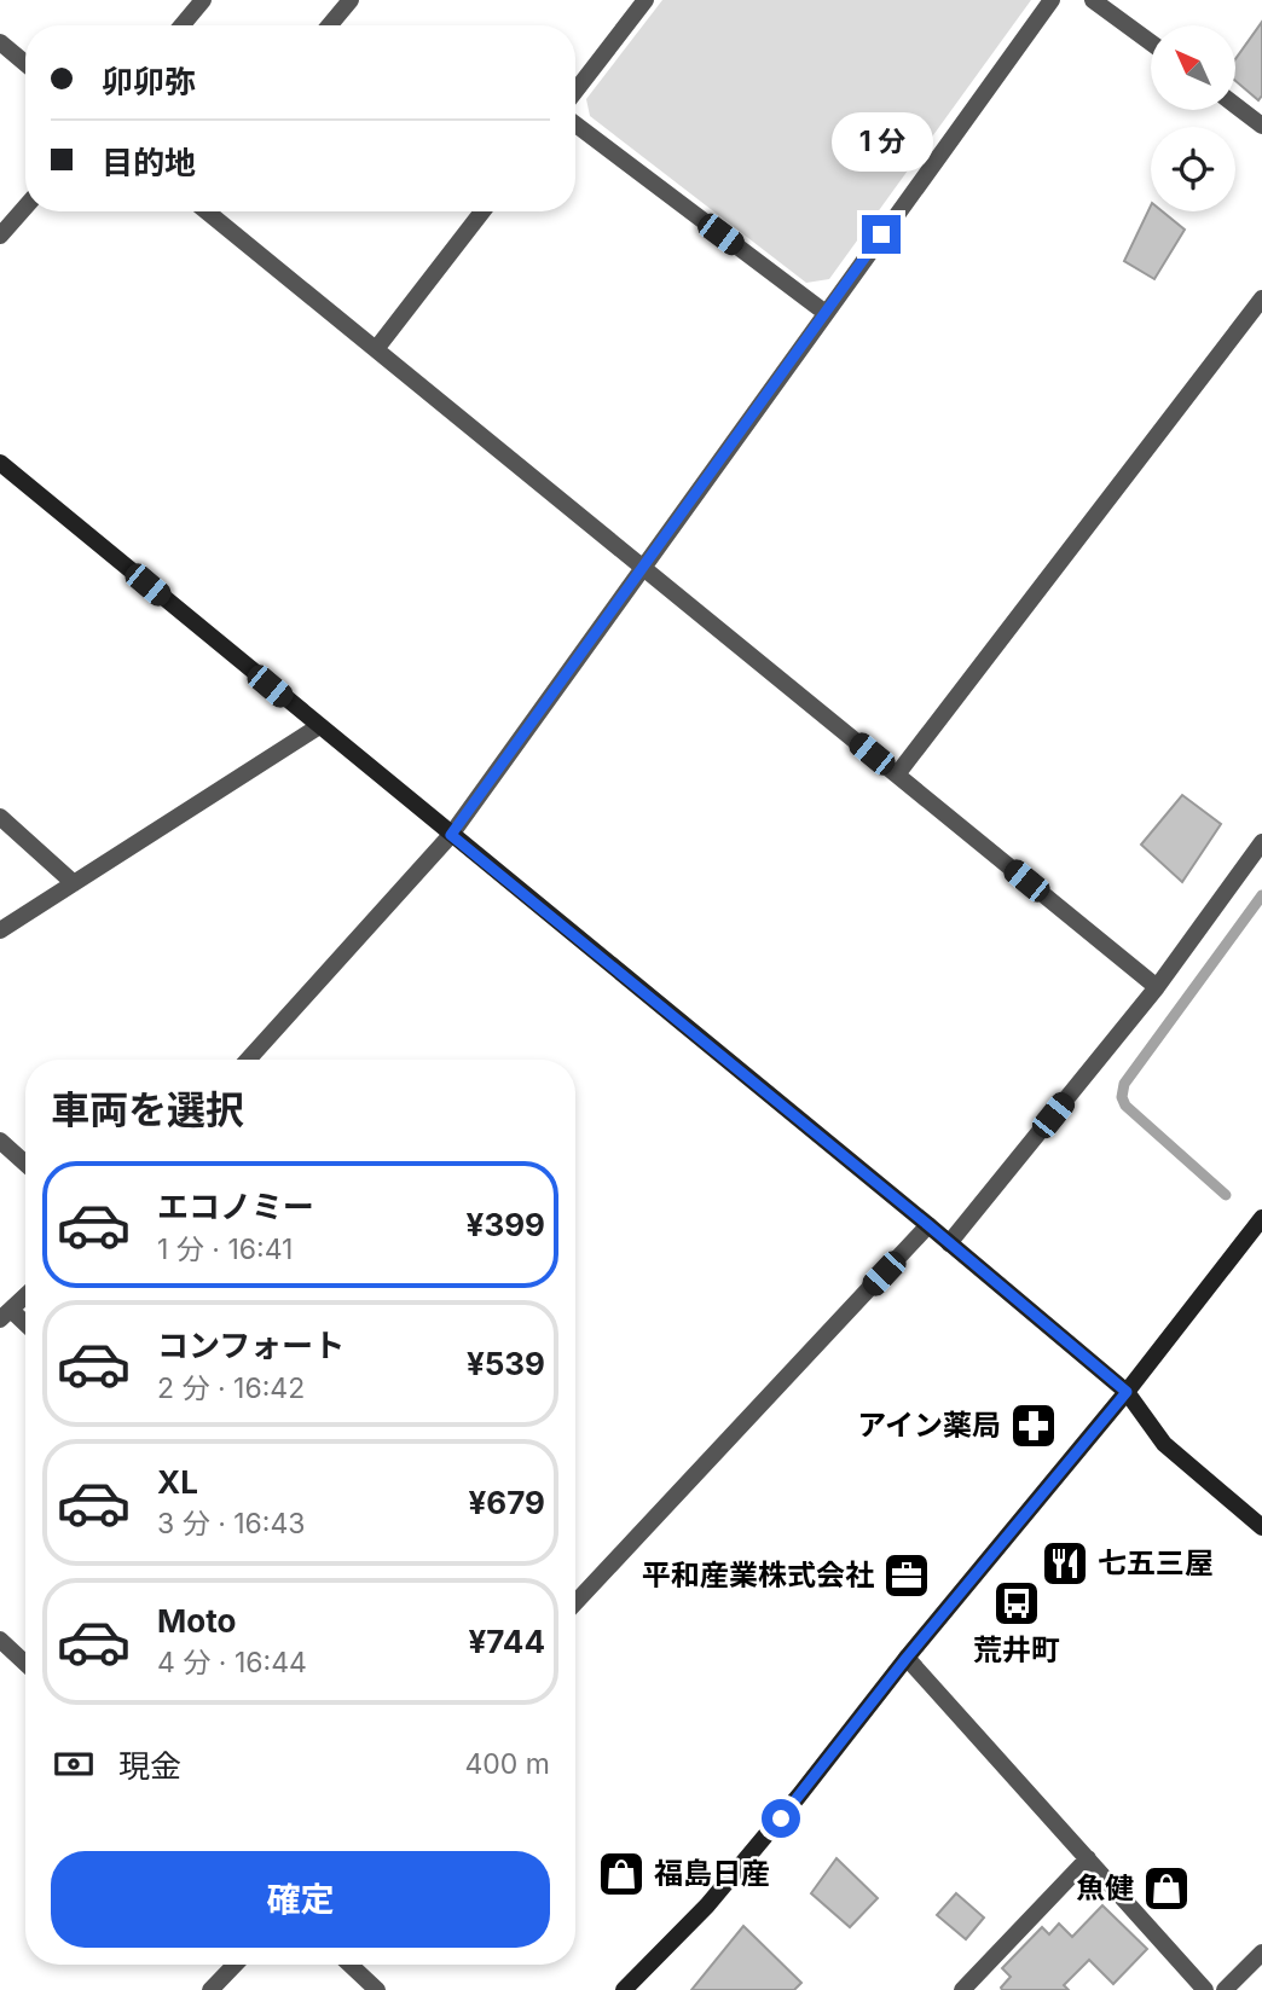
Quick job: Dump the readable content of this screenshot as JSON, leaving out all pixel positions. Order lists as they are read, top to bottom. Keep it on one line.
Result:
{"places":{"pharmacy":["アイン薬局"],"restaurant":["七五三屋"],"office":["平和産業株式会社"],"bus stop":["荒井町"],"shop":["福島日産","魚健"]},"north":"top left","page":{"banner":["卯卯弥","目的地"],"bubble":"1 分","heading":"車両を選択","list":[{"name":"エコノミー","note":"1 分 · 16:41","value":"¥399"},{"name":"コンフォート","note":"2 分 · 16:42","value":"¥539"},{"name":"XL","note":"3 分 · 16:43","value":"¥679"},{"name":"Moto","note":"4 分 · 16:44","value":"¥744"}],"pay":["現金","400 m"],"buttons":"確定"}}
